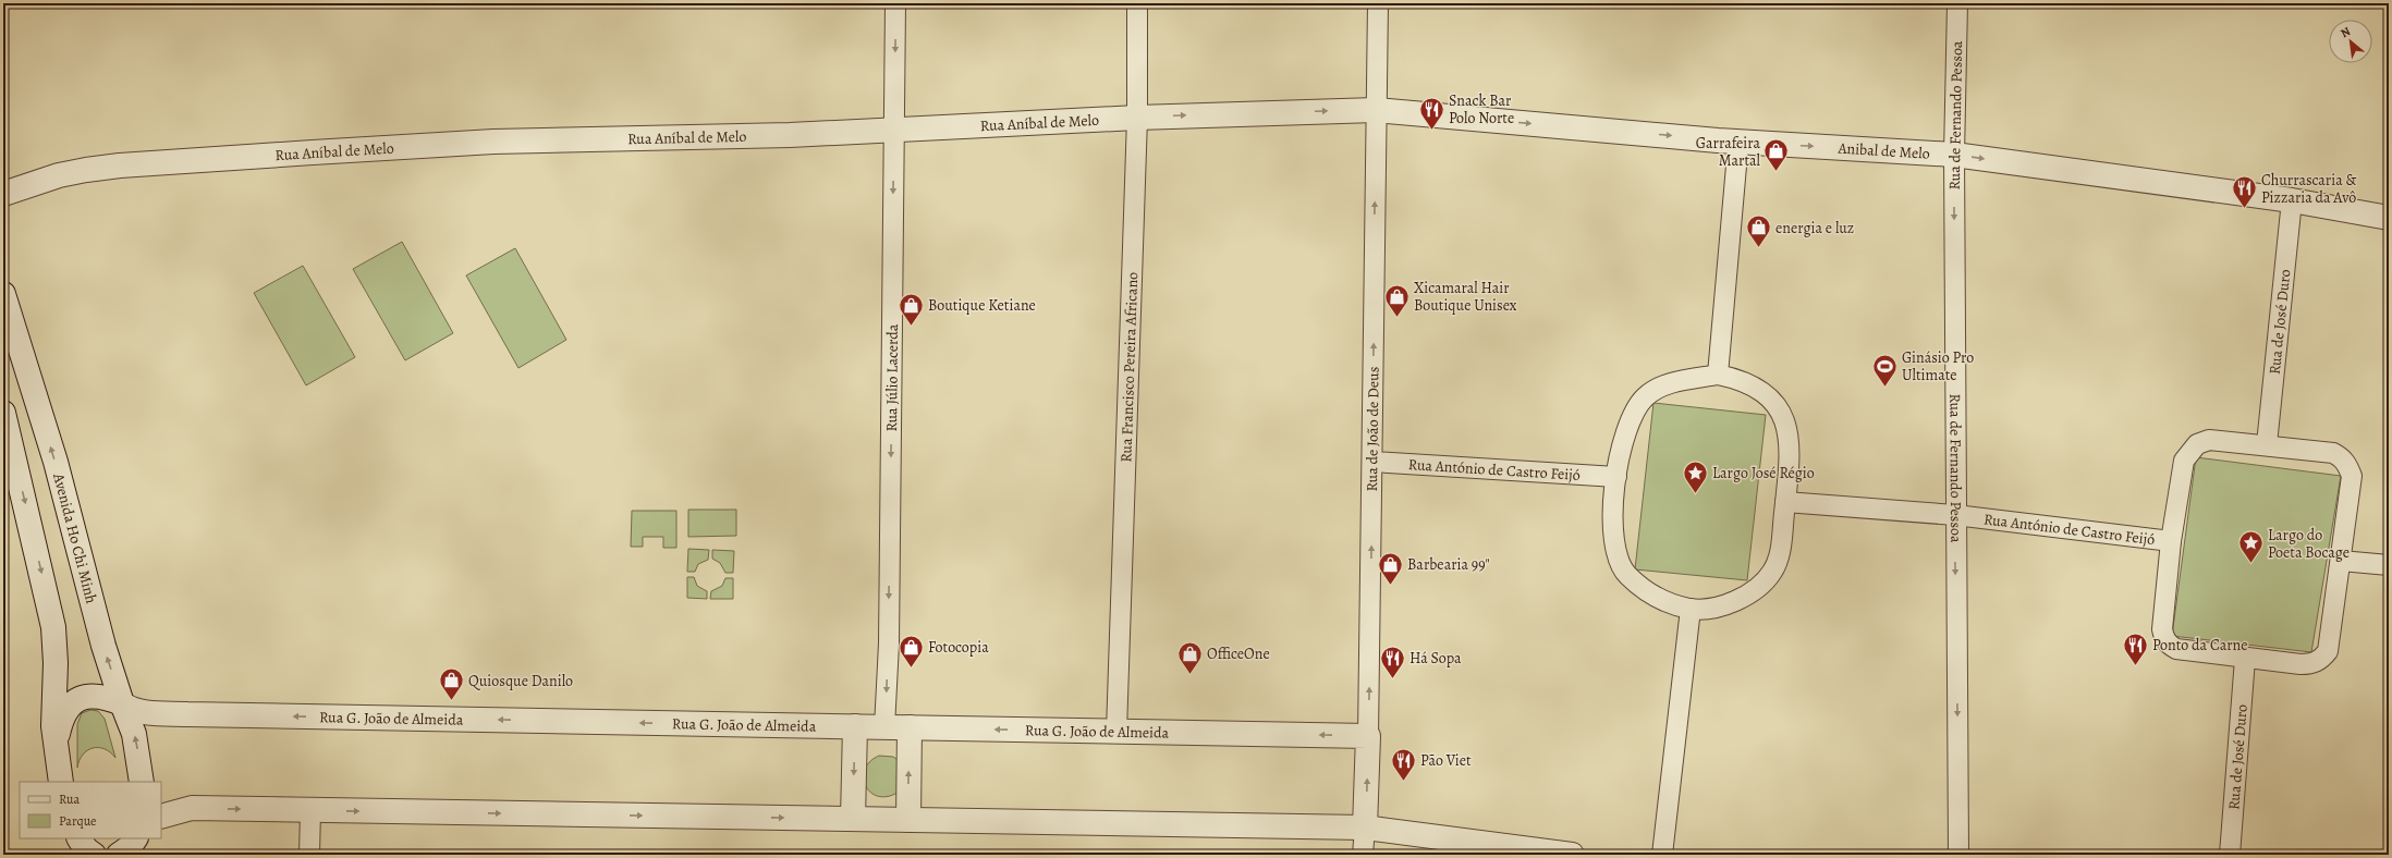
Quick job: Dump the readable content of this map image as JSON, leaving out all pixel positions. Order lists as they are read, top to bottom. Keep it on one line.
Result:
{"streets":{"street":["Rua de Fernando Pessoa","Rua Aníbal de Melo","Anibal de Melo","Rua de José Duro","Rua Francisco Pereira Africano","Rua Júlio Lacerda","Rua de João de Deus","Rua António de Castro Feijó","Avenida Ho Chi Minh","Rua G. João de Almeida"]},"crossings":[["Rua de Fernando Pessoa","Anibal de Melo"],["Rua de Fernando Pessoa","Rua António de Castro Feijó"],["Rua Aníbal de Melo","Anibal de Melo"],["Rua Aníbal de Melo","Rua Francisco Pereira Africano"],["Rua Aníbal de Melo","Rua Júlio Lacerda"],["Rua Aníbal de Melo","Rua de João de Deus"],["Anibal de Melo","Rua de José Duro"],["Anibal de Melo","Rua de João de Deus"],["Rua Francisco Pereira Africano","Rua G. João de Almeida"],["Rua Júlio Lacerda","Rua G. João de Almeida"],["Rua de João de Deus","Rua António de Castro Feijó"],["Rua de João de Deus","Rua G. João de Almeida"],["Avenida Ho Chi Minh","Rua G. João de Almeida"]],"one_way":["Rua de Fernando Pessoa","Anibal de Melo","Rua Júlio Lacerda","Rua de João de Deus"],"places":{"restaurant":["Snack Bar Polo Norte","Churrascaria & Pizzaria da Avô","Ponto da Carne","Há Sopa","Pão Viet"],"shop":["Garrafeira Martal","energia e luz","Xicamaral Hair Boutique Unisex","Boutique Ketiane","Barbearia 99\"","Fotocopia","OfficeOne","Quiosque Danilo"],"sports":["Ginásio Pro Ultimate"],"place":["Largo José Régio","Largo do Poeta Bocage"]},"legend":["Rua","Parque"],"north":"top left"}
